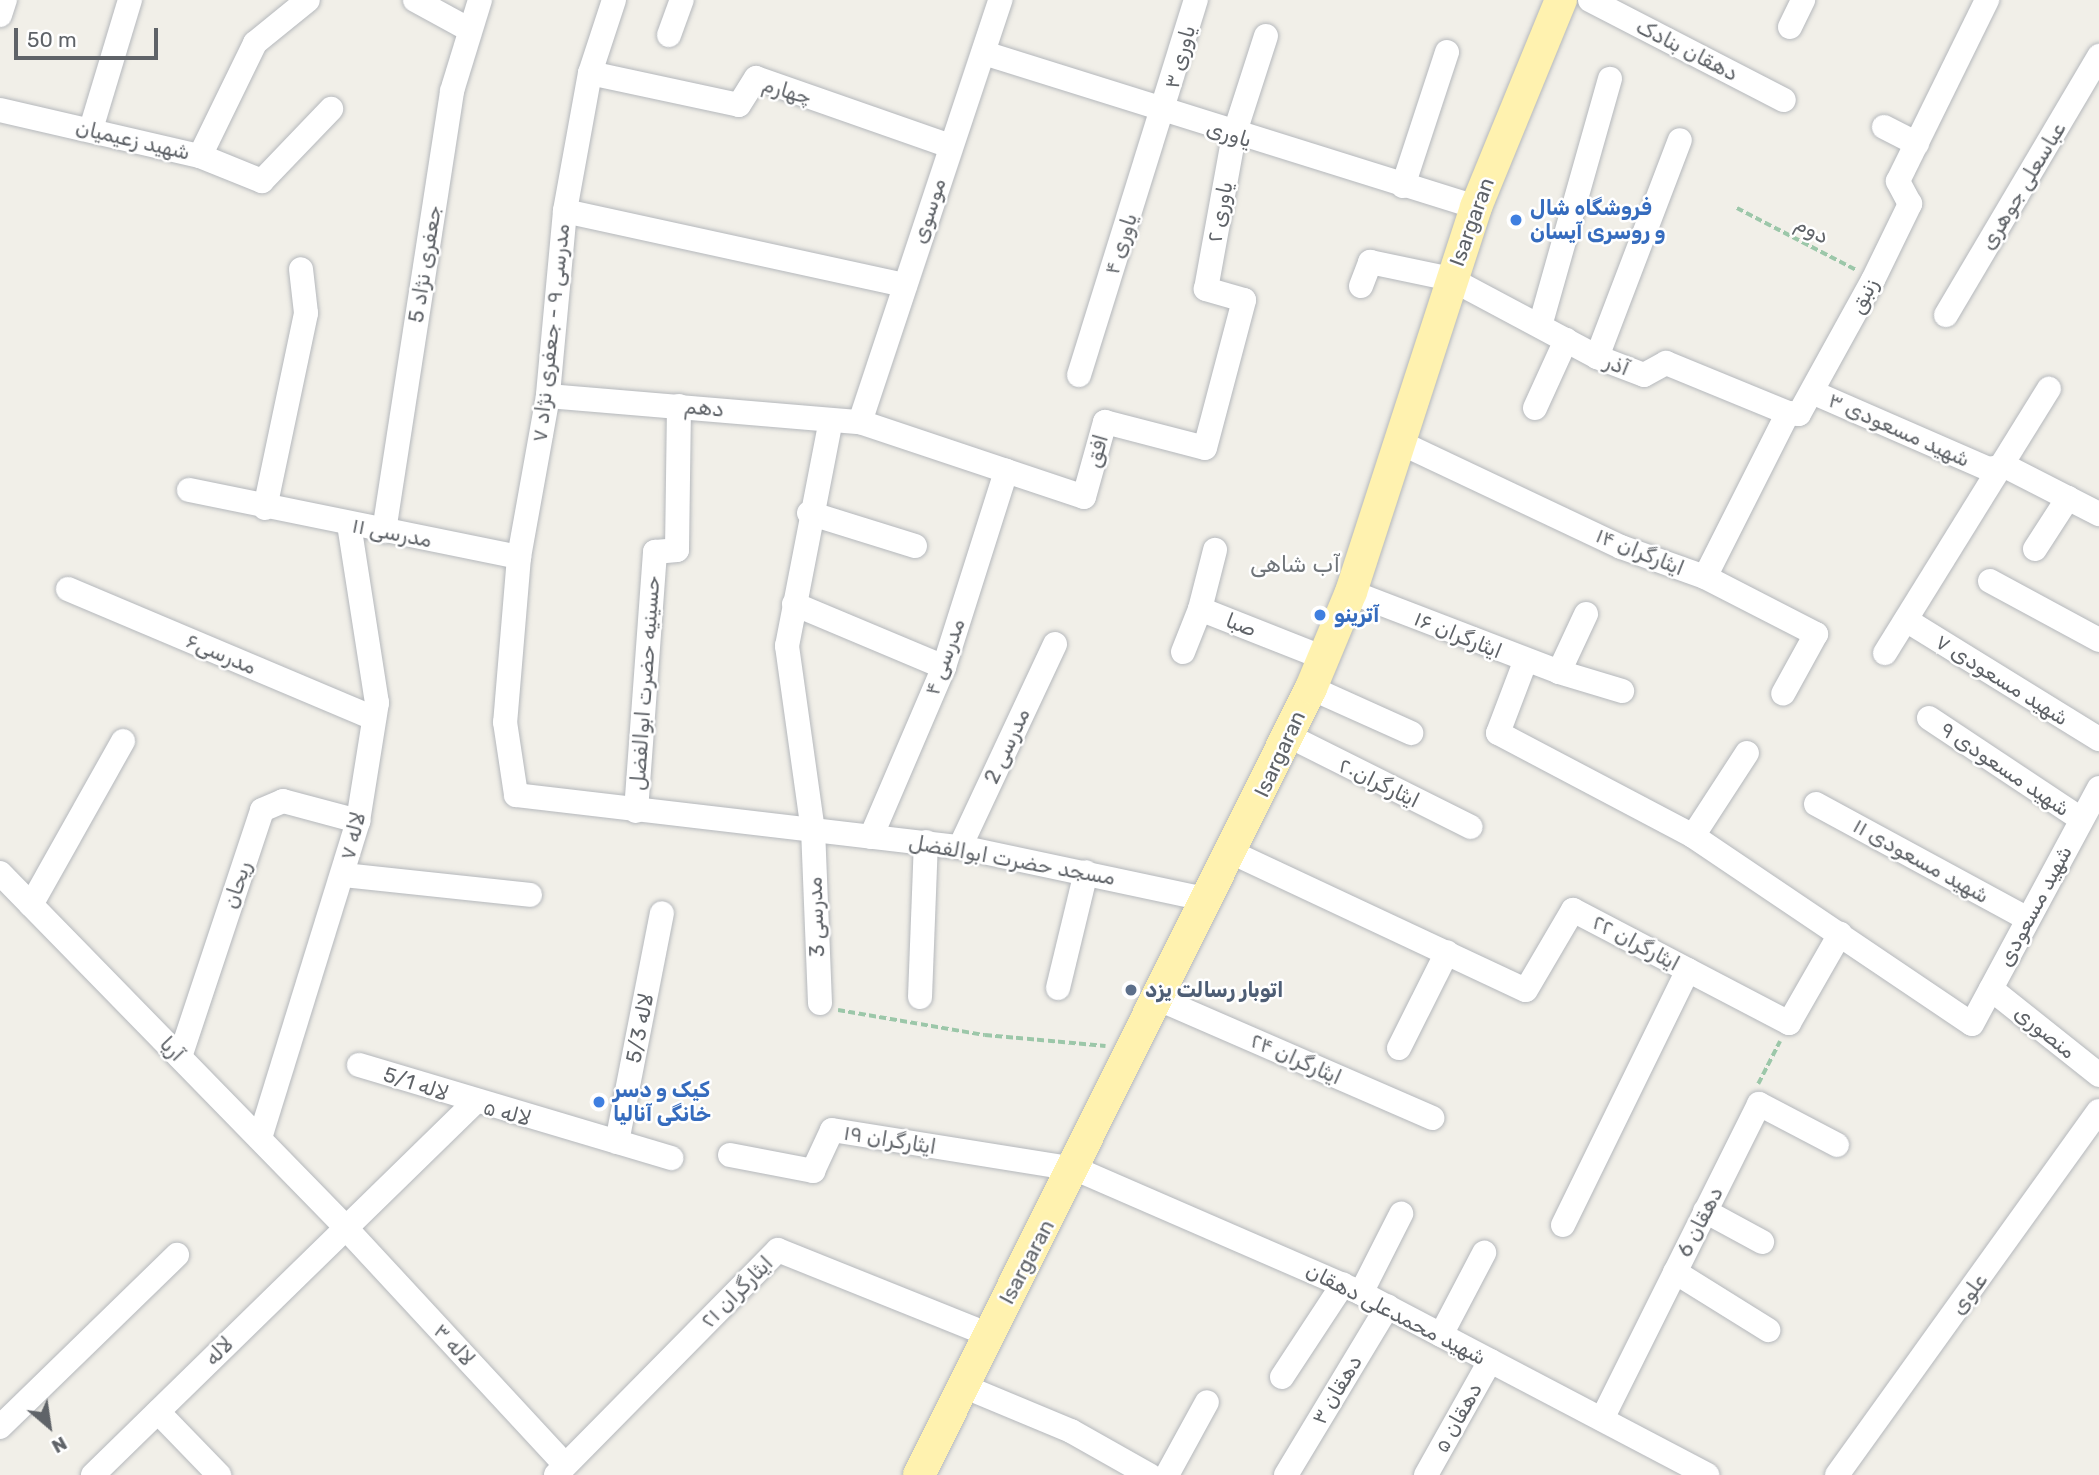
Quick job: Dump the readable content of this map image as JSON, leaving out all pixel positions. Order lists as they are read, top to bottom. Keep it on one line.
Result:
{"streets":{"main road":["Isargaran"],"street":["دهقان بنادک","یاوری ۳","چهارم","یاوری","شهید زعیمیان","عباسعلی جوهری","موسوی","یاوری ۲","یاوری ۴","جعفری نژاد 5","زنبق","مدرسی ۹ - جعفری نژاد ۷","آذر","دهم","شهید مسعودی ۳","افق","مدرسی ۱۱","ایثارگران ۱۴","صبا","ایثارگران ۱۶","مدرسی۶","مدرسی ۴","شهید مسعودی ۷","حسینیه حضرت ابوالفضل","مدرسی 2","شهید مسعودی ۹","۲۰ایثارگران","لاله ۷","مسجد حضرت ابوالفضل","شهید مسعودی ۱۱","ریحان","شهید مسعودی","مدرسی 3","ایثارگران ۲۲","لاله 5/3","منصوری","آریا","ایثارگران ۲۴","لاله 5/1","لاله ۵","ایثارگران ۱‍۹","دهقان 6","ایثارگران ۲۱","علوی","شهید محمدعلی دهقان","لاله ۳","لاله","دهقان ۳","دهقان ۵"],"path":["دوم"]},"crossings":[["یاوری ۳","یاوری"],["یاوری ۳","یاوری ۴"],["چهارم","موسوی"],["چهارم","مدرسی ۹ - جعفری نژاد ۷"],["یاوری","موسوی"],["یاوری","یاوری ۲"],["یاوری","Isargaran"],["یاوری","یاوری ۴"],["موسوی","دهم"],["موسوی","افق"],["یاوری ۲","افق"],["Isargaran","آذر"],["Isargaran","ایثارگران ۱۴"],["Isargaran","صبا"],["Isargaran","ایثارگران ۱۶"],["Isargaran","۲۰ایثارگران"],["Isargaran","مسجد حضرت ابوالفضل"],["Isargaran","ایثارگران ۲۲"],["Isargaran","ایثارگران ۲۴"],["Isargaran","ایثارگران ۱‍۹"],["Isargaran","ایثارگران ۲۱"],["Isargaran","شهید محمدعلی دهقان"],["دوم","زنبق"],["جعفری نژاد 5","مدرسی ۱۱"],["زنبق","آذر"],["زنبق","شهید مسعودی ۳"],["زنبق","ایثارگران ۱۴"],["مدرسی ۹ - جعفری نژاد ۷","دهم"],["مدرسی ۹ - جعفری نژاد ۷","مدرسی ۱۱"],["مدرسی ۹ - جعفری نژاد ۷","مسجد حضرت ابوالفضل"],["دهم","افق"],["دهم","حسینیه حضرت ابوالفضل"],["افق","مدرسی ۴"],["مدرسی ۱۱","لاله ۷"],["مدرسی۶","لاله ۷"],["مدرسی ۴","مسجد حضرت ابوالفضل"],["حسینیه حضرت ابوالفضل","مسجد حضرت ابوالفضل"],["مدرسی 2","مسجد حضرت ابوالفضل"],["شهید مسعودی ۹","شهید مسعودی"],["لاله ۷","ریحان"],["لاله ۷","آریا"],["مسجد حضرت ابوالفضل","مدرسی 3"],["شهید مسعودی ۱۱","شهید مسعودی"],["ریحان","آریا"],["شهید مسعودی","منصوری"],["لاله 5/3","لاله ۵"],["آریا","لاله ۵"],["آریا","لاله ۳"],["آریا","لاله"],["لاله 5/1","لاله ۵"],["لاله ۵","لاله ۳"],["لاله ۵","لاله"],["ایثارگران ۱‍۹","شهید محمدعلی دهقان"],["دهقان 6","شهید محمدعلی دهقان"],["ایثارگران ۲۱","لاله ۳"],["شهید محمدعلی دهقان","دهقان ۳"],["شهید محمدعلی دهقان","دهقان ۵"],["لاله ۳","لاله"]],"districts":["آب شاهی"],"places":["فروشگاه شال و روسری آیسان","آترینو","اتوبار رسالت یزد","کیک و دسر خانگی آنالیا"],"scale_bar":"50 m","north":"bottom right"}
